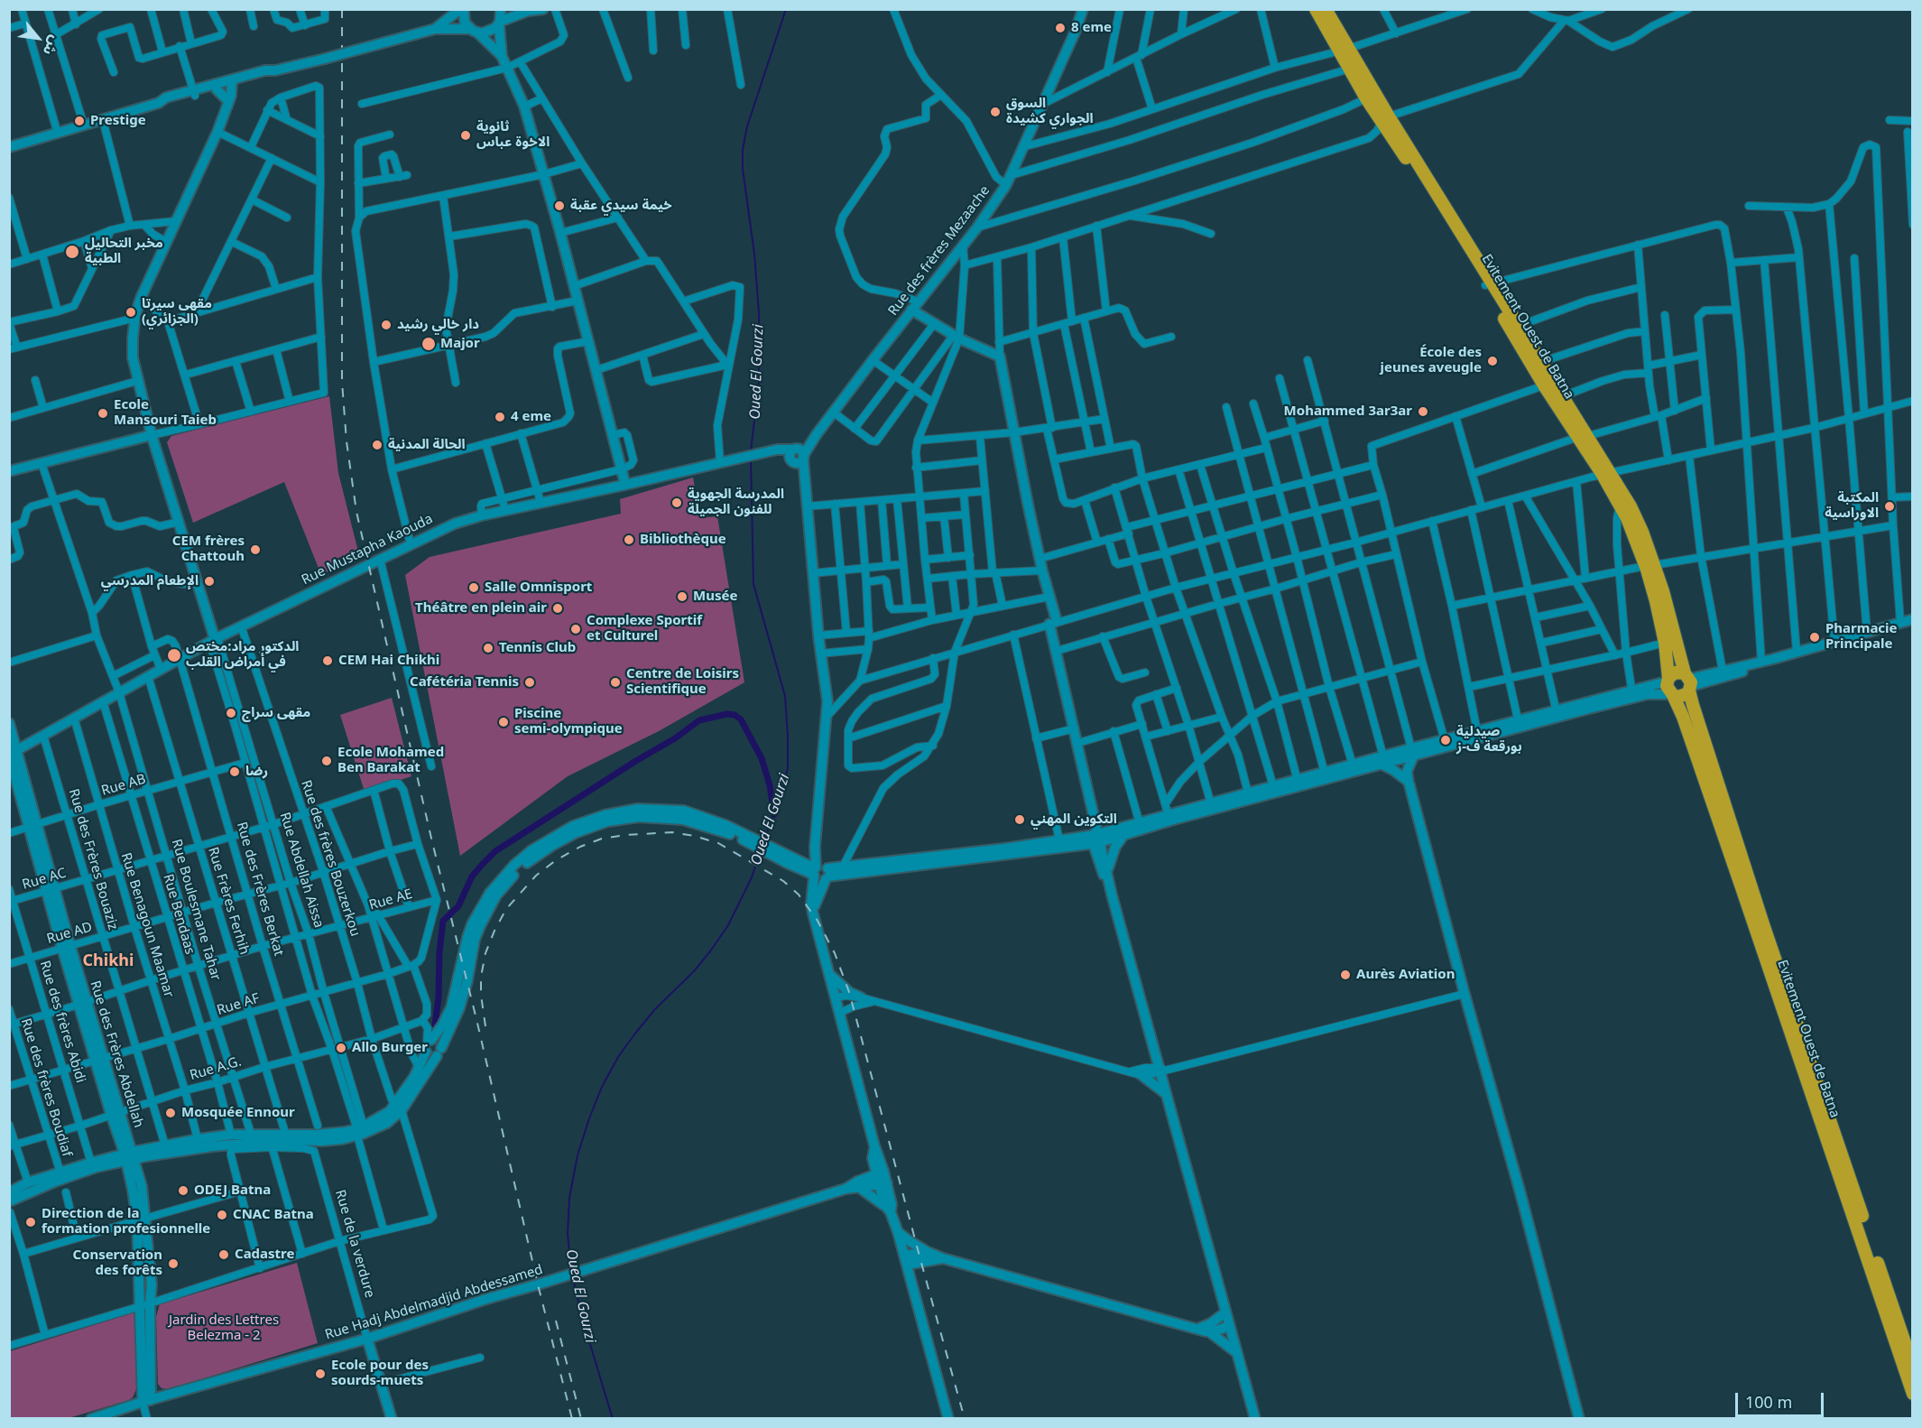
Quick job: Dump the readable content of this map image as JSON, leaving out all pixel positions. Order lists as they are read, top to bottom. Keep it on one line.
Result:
{"streets":{"highway":["Evitement Ouest de Batna"],"main road":["Rue des frères Mezaache","Rue Mustapha Kaouda","Rue des Frères Abdellah","Rue de la verdure","Rue Hadj Abdelmadjid Abdessamed"],"street":["Rue AB","Rue des frères Bouzerkou","Rue des Frères Bouaziz","Rue Abdellah Aissa","Rue AC","Rue des Frères Berkat","Rue AE","Rue Frères Ferhih","Rue Boulesmane Tahar","Rue Bendaas","Rue Benagoun Maamar","Rue AD","Rue AF","Rue des frères Abidi","Rue A.G.","Rue des frères Boudiaf"]},"crossings":[["Rue des frères Mezaache","Rue Mustapha Kaouda"],["Rue Mustapha Kaouda","Rue des frères Bouzerkou"],["Rue Mustapha Kaouda","Rue des Frères Bouaziz"],["Rue Mustapha Kaouda","Rue Abdellah Aissa"],["Rue Mustapha Kaouda","Rue des Frères Berkat"],["Rue Mustapha Kaouda","Rue Frères Ferhih"],["Rue Mustapha Kaouda","Rue Boulesmane Tahar"],["Rue Mustapha Kaouda","Rue Bendaas"],["Rue Mustapha Kaouda","Rue Benagoun Maamar"],["Rue Mustapha Kaouda","Rue des Frères Abdellah"],["Rue AB","Rue des Frères Bouaziz"],["Rue AB","Rue des Frères Berkat"],["Rue AB","Rue Frères Ferhih"],["Rue AB","Rue Boulesmane Tahar"],["Rue AB","Rue Bendaas"],["Rue AB","Rue Benagoun Maamar"],["Rue AB","Rue des Frères Abdellah"],["Rue des frères Bouzerkou","Rue AC"],["Rue des frères Bouzerkou","Rue AE"],["Rue des frères Bouzerkou","Rue AD"],["Rue des frères Bouzerkou","Rue AF"],["Rue des frères Bouzerkou","Rue A.G."],["Rue des Frères Bouaziz","Rue AC"],["Rue des Frères Bouaziz","Rue AE"],["Rue des Frères Bouaziz","Rue AD"],["Rue des Frères Bouaziz","Rue AF"],["Rue des Frères Bouaziz","Rue A.G."],["Rue Abdellah Aissa","Rue AC"],["Rue Abdellah Aissa","Rue AE"],["Rue Abdellah Aissa","Rue AD"],["Rue Abdellah Aissa","Rue AF"],["Rue Abdellah Aissa","Rue A.G."],["Rue AC","Rue des Frères Berkat"],["Rue AC","Rue Frères Ferhih"],["Rue AC","Rue Boulesmane Tahar"],["Rue AC","Rue Bendaas"],["Rue AC","Rue Benagoun Maamar"],["Rue AC","Rue AD"],["Rue AC","Rue des frères Abidi"],["Rue AC","Rue des Frères Abdellah"],["Rue des Frères Berkat","Rue AE"],["Rue des Frères Berkat","Rue AD"],["Rue des Frères Berkat","Rue AF"],["Rue des Frères Berkat","Rue A.G."],["Rue AE","Rue Frères Ferhih"],["Rue AE","Rue Boulesmane Tahar"],["Rue AE","Rue Bendaas"],["Rue AE","Rue Benagoun Maamar"],["Rue AE","Rue des frères Abidi"],["Rue AE","Rue des Frères Abdellah"],["Rue AE","Rue des frères Boudiaf"],["Rue Frères Ferhih","Rue AD"],["Rue Frères Ferhih","Rue AF"],["Rue Frères Ferhih","Rue A.G."],["Rue Boulesmane Tahar","Rue AD"],["Rue Boulesmane Tahar","Rue AF"],["Rue Boulesmane Tahar","Rue A.G."],["Rue Bendaas","Rue AD"],["Rue Bendaas","Rue AF"],["Rue Bendaas","Rue A.G."],["Rue Benagoun Maamar","Rue AD"],["Rue Benagoun Maamar","Rue AF"],["Rue Benagoun Maamar","Rue A.G."],["Rue AD","Rue des frères Abidi"],["Rue AD","Rue des Frères Abdellah"],["Rue AF","Rue des frères Abidi"],["Rue AF","Rue des Frères Abdellah"],["Rue AF","Rue des frères Boudiaf"],["Rue des frères Abidi","Rue A.G."],["Rue des Frères Abdellah","Rue A.G."],["Rue des Frères Abdellah","Rue Hadj Abdelmadjid Abdessamed"],["Rue A.G.","Rue des frères Boudiaf"],["Rue de la verdure","Rue Hadj Abdelmadjid Abdessamed"]],"districts":["Chikhi"],"water":["Oued El Gourzi"],"parks":["Jardin des Lettres Belezma - 2"],"places":["8 eme","السوق الجواري كشيدة","Prestige","ثانوية الاخوة عباس","خيمة سيدي عقبة","مخبر التحاليل الطبية","مقهى سيرتا (الجزائري)","دار خالي رشيد","Major","École des jeunes aveugle","Mohammed 3ar3ar","Ecole Mansouri Taieb","4 eme","الحالة المدنية","المدرسة الجهوية للفنون الجميلة","المكتبة الاوراسية","Bibliothèque","CEM frères Chattouh","الإطعام المدرسي","Salle Omnisport","Musée","Théâtre en plein air","Complexe Sportif et Culturel","Pharmacie Principale","Tennis Club","الدكتور مراد:مختص في أمراض القلب","CEM Hai Chikhi","Cafétéria Tennis","Centre de Loisirs Scientifique","مقهى سراج","Piscine semi-olympique","صيدلية بورقعة ف-ز","Ecole Mohamed Ben Barakat","رضا","التكوين المهني","Aurès Aviation","Allo Burger","Mosquée Ennour","ODEJ Batna","CNAC Batna","Direction de la formation profesionnelle","Cadastre","Conservation des forêts","Ecole pour des sourds-muets"],"scale_bar":"100 m","north":"bottom right"}
